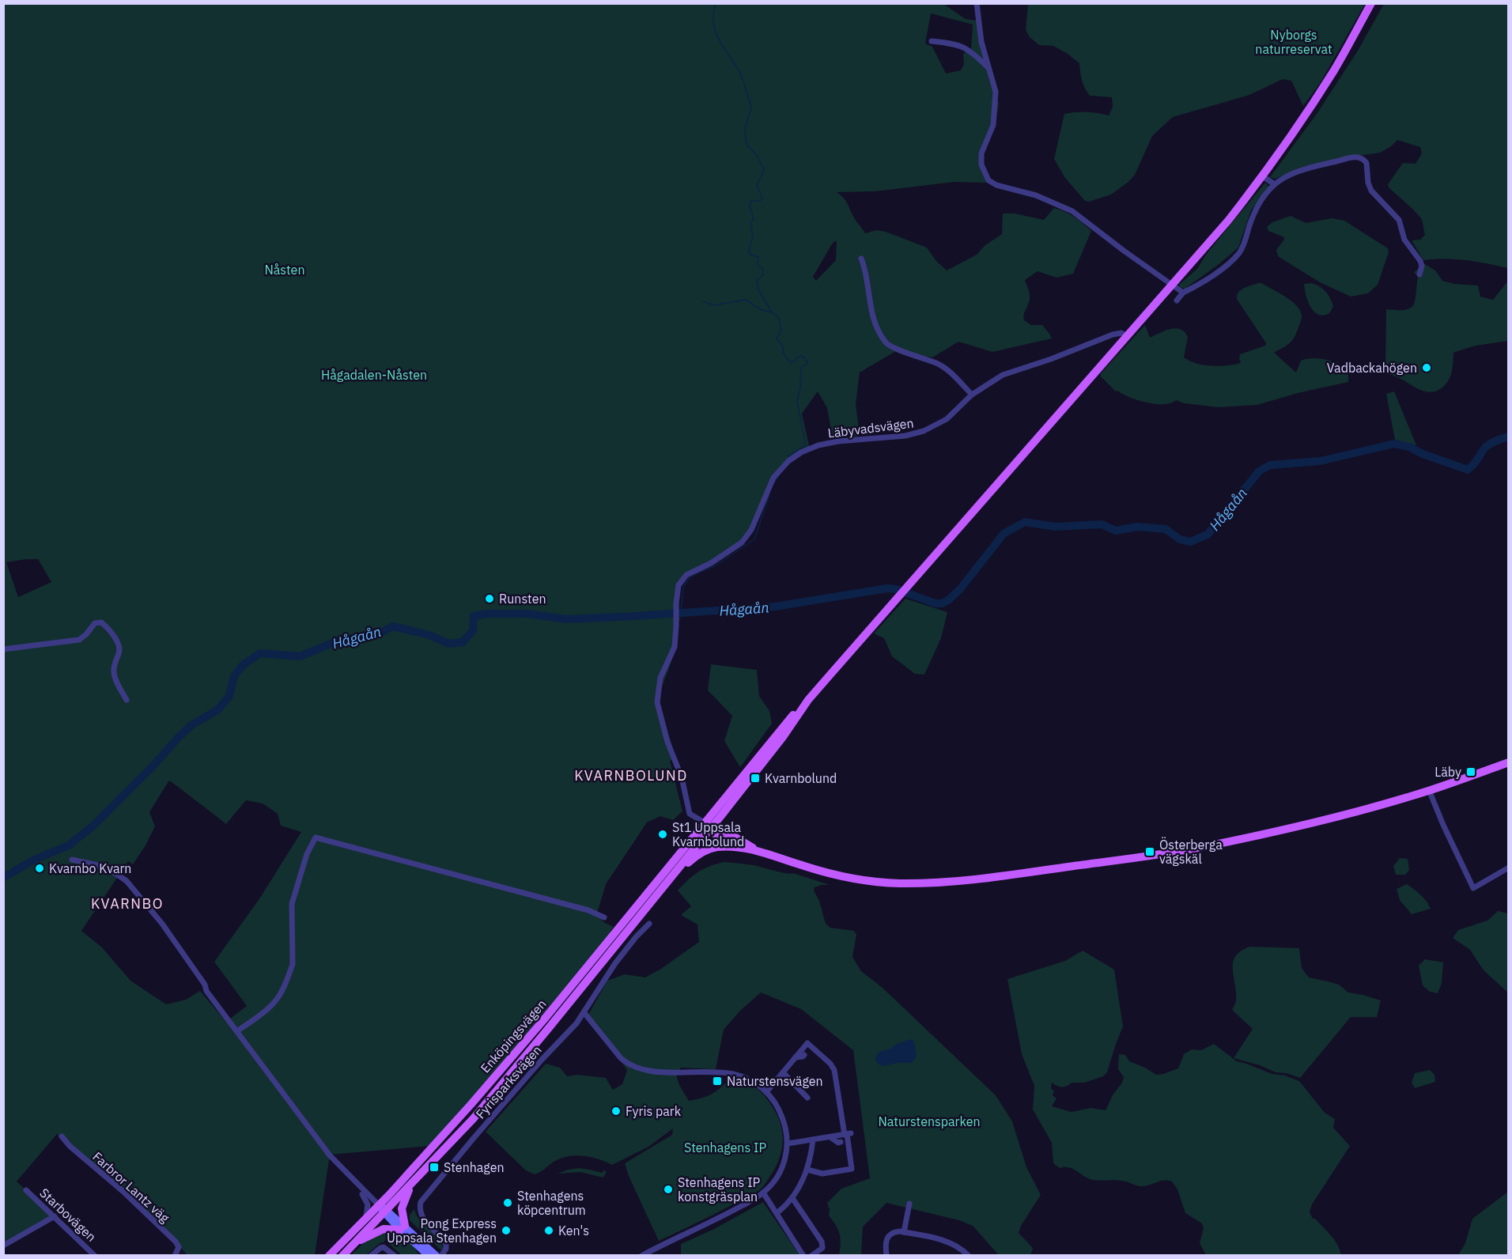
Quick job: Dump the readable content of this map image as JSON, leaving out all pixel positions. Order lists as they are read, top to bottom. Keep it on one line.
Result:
{"streets":{"main road":["Enköpingsvägen"],"street":["Läbyvadsvägen","Fyrisparksvägen","Farbror Lantz väg","Starbovägen"]},"crossings":[["Läbyvadsvägen","Enköpingsvägen"]],"districts":["KVARNBOLUND","KVARNBO"],"water":["Hågaån"],"parks":["Nyborgs naturreservat","Nåsten","Hågadalen-Nåsten","Naturstensparken","Stenhagens IP"],"places":{"other":["Vadbackahögen","Runsten","St1 Uppsala Kvarnbolund","Kvarnbo Kvarn","Fyris park","Stenhagens IP konstgräsplan","Stenhagens köpcentrum","Pong Express Uppsala Stenhagen","Ken's"],"transit":["Läby","Kvarnbolund","Österberga vägskäl","Naturstensvägen","Stenhagen"]}}
